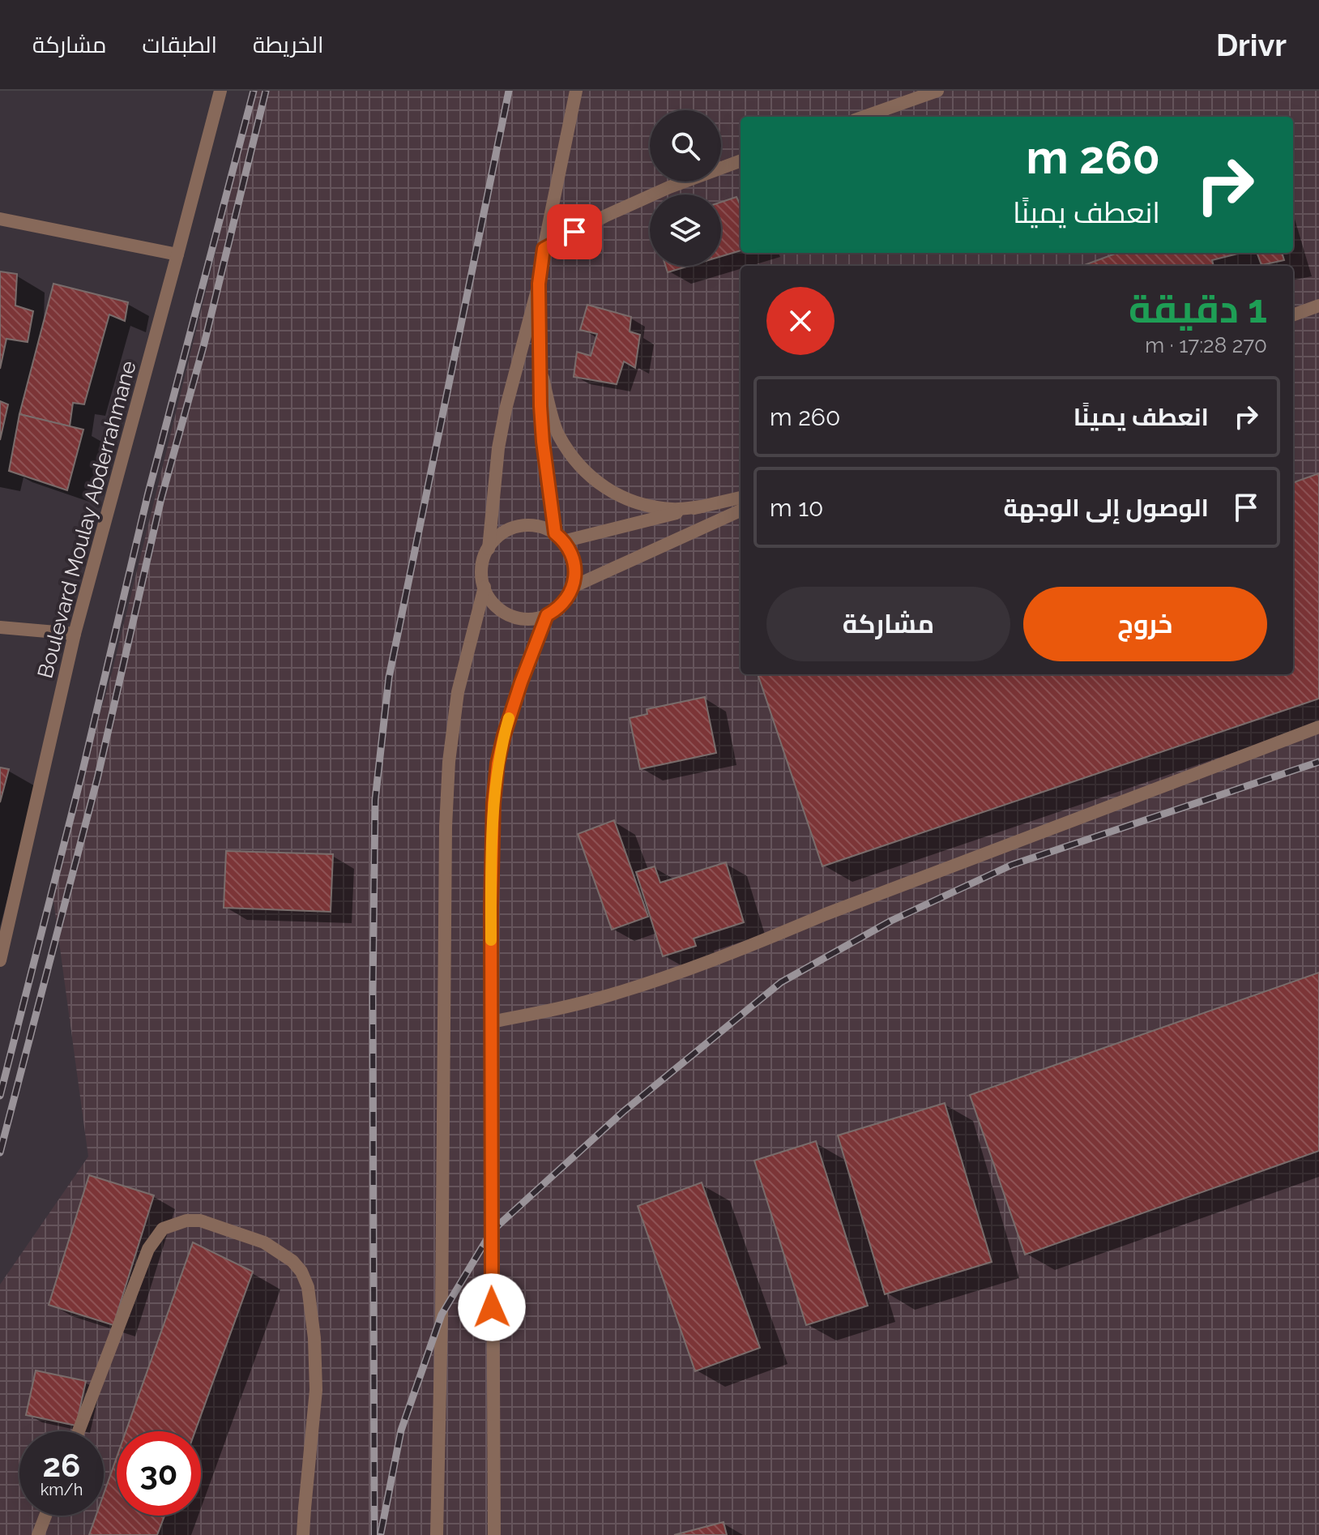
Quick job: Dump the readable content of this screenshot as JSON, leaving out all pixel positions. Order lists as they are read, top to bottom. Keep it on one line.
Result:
{"streets":{"street":["Boulevard Moulay Abderrahmane"]},"page":{"header":"Drivr","nav":["الخريطة","الطبقات","مشاركة"],"turn":["260 m","انعطف يمينًا"],"heading":["1 دقيقة","270 m · 17:28"],"list":[{"name":"انعطف يمينًا","value":"260 m"},{"name":"الوصول إلى الوجهة","value":"10 m"}],"buttons":["خروج","مشاركة"],"speed":"26 km/h","limit":"30"}}
